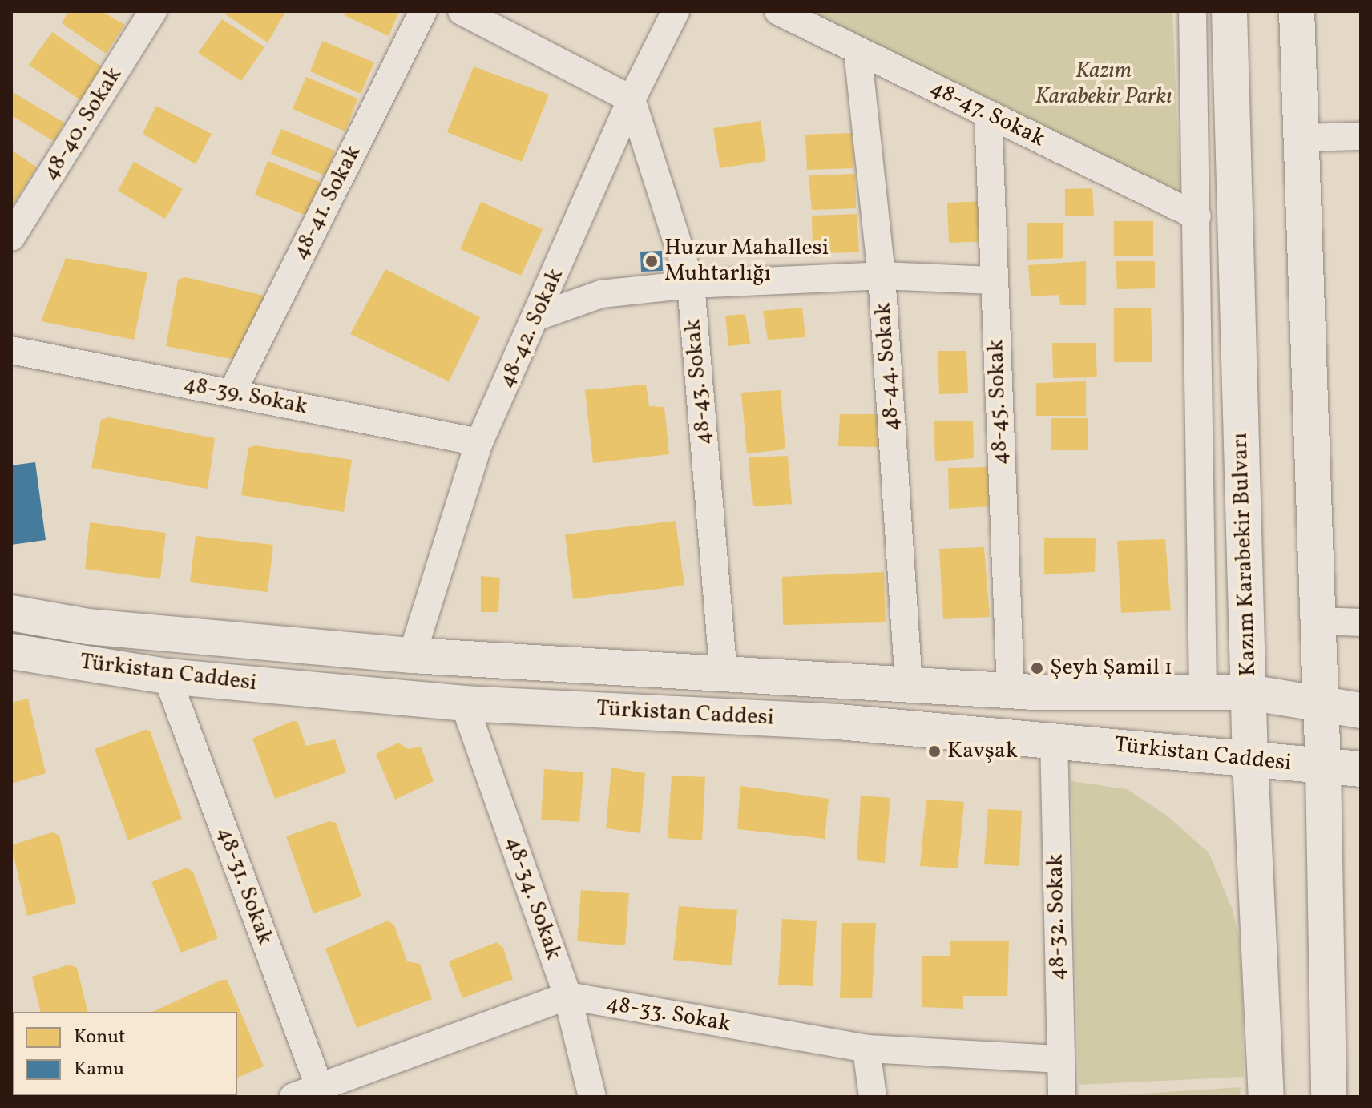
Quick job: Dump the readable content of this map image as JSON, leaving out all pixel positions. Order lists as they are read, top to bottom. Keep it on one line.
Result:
{"streets":{"street":["48-47. Sokak","48-40. Sokak","48-41. Sokak","48-42. Sokak","48-44. Sokak","48-43. Sokak","48-39. Sokak","48-45. Sokak","Kazım Karabekir Bulvarı","Türkistan Caddesi","48-31. Sokak","48-34. Sokak","48-32. Sokak","48-33. Sokak"]},"crossings":[["48-47. Sokak","48-44. Sokak"],["48-47. Sokak","48-45. Sokak"],["48-41. Sokak","48-39. Sokak"],["48-42. Sokak","48-43. Sokak"],["48-42. Sokak","48-39. Sokak"],["48-42. Sokak","Türkistan Caddesi"],["48-44. Sokak","Türkistan Caddesi"],["48-43. Sokak","Türkistan Caddesi"],["48-45. Sokak","Türkistan Caddesi"],["Kazım Karabekir Bulvarı","Türkistan Caddesi"],["Türkistan Caddesi","48-31. Sokak"],["Türkistan Caddesi","48-34. Sokak"],["Türkistan Caddesi","48-32. Sokak"],["48-34. Sokak","48-33. Sokak"],["48-32. Sokak","48-33. Sokak"]],"parks":["Kazım Karabekir Parkı"],"places":["Huzur Mahallesi Muhtarlığı","Şeyh Şamil 1","Kavşak"],"legend":["Konut","Kamu"]}
